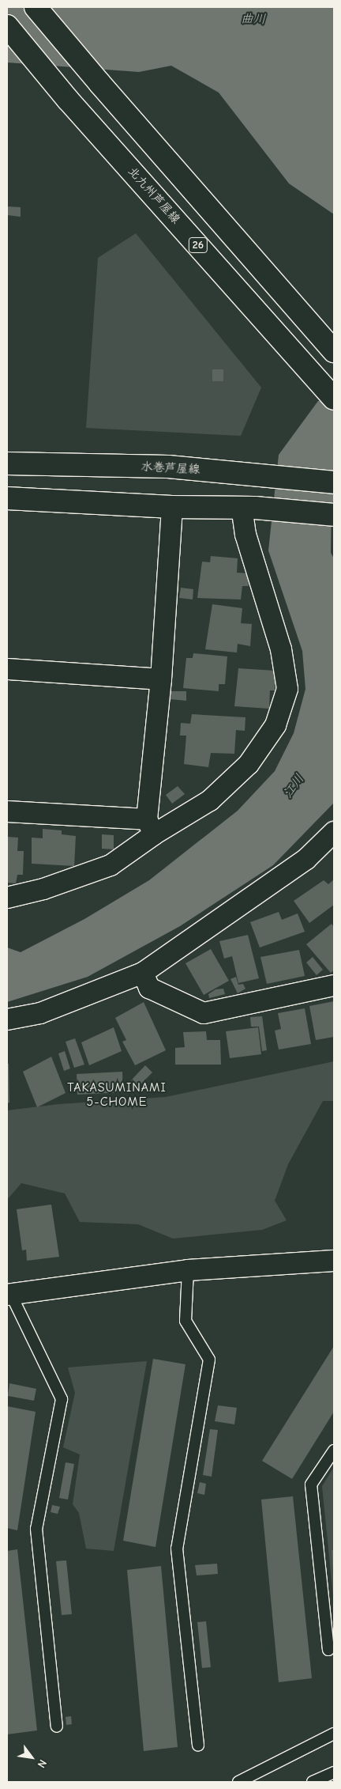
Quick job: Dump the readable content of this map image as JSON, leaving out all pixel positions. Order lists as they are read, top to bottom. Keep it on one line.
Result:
{"streets":{"main road":["北九州芦屋線","26","水巻芦屋線"]},"districts":["TAKASUMINAMI 5-CHOME"],"water":["曲川","江川"],"north":"bottom right"}
